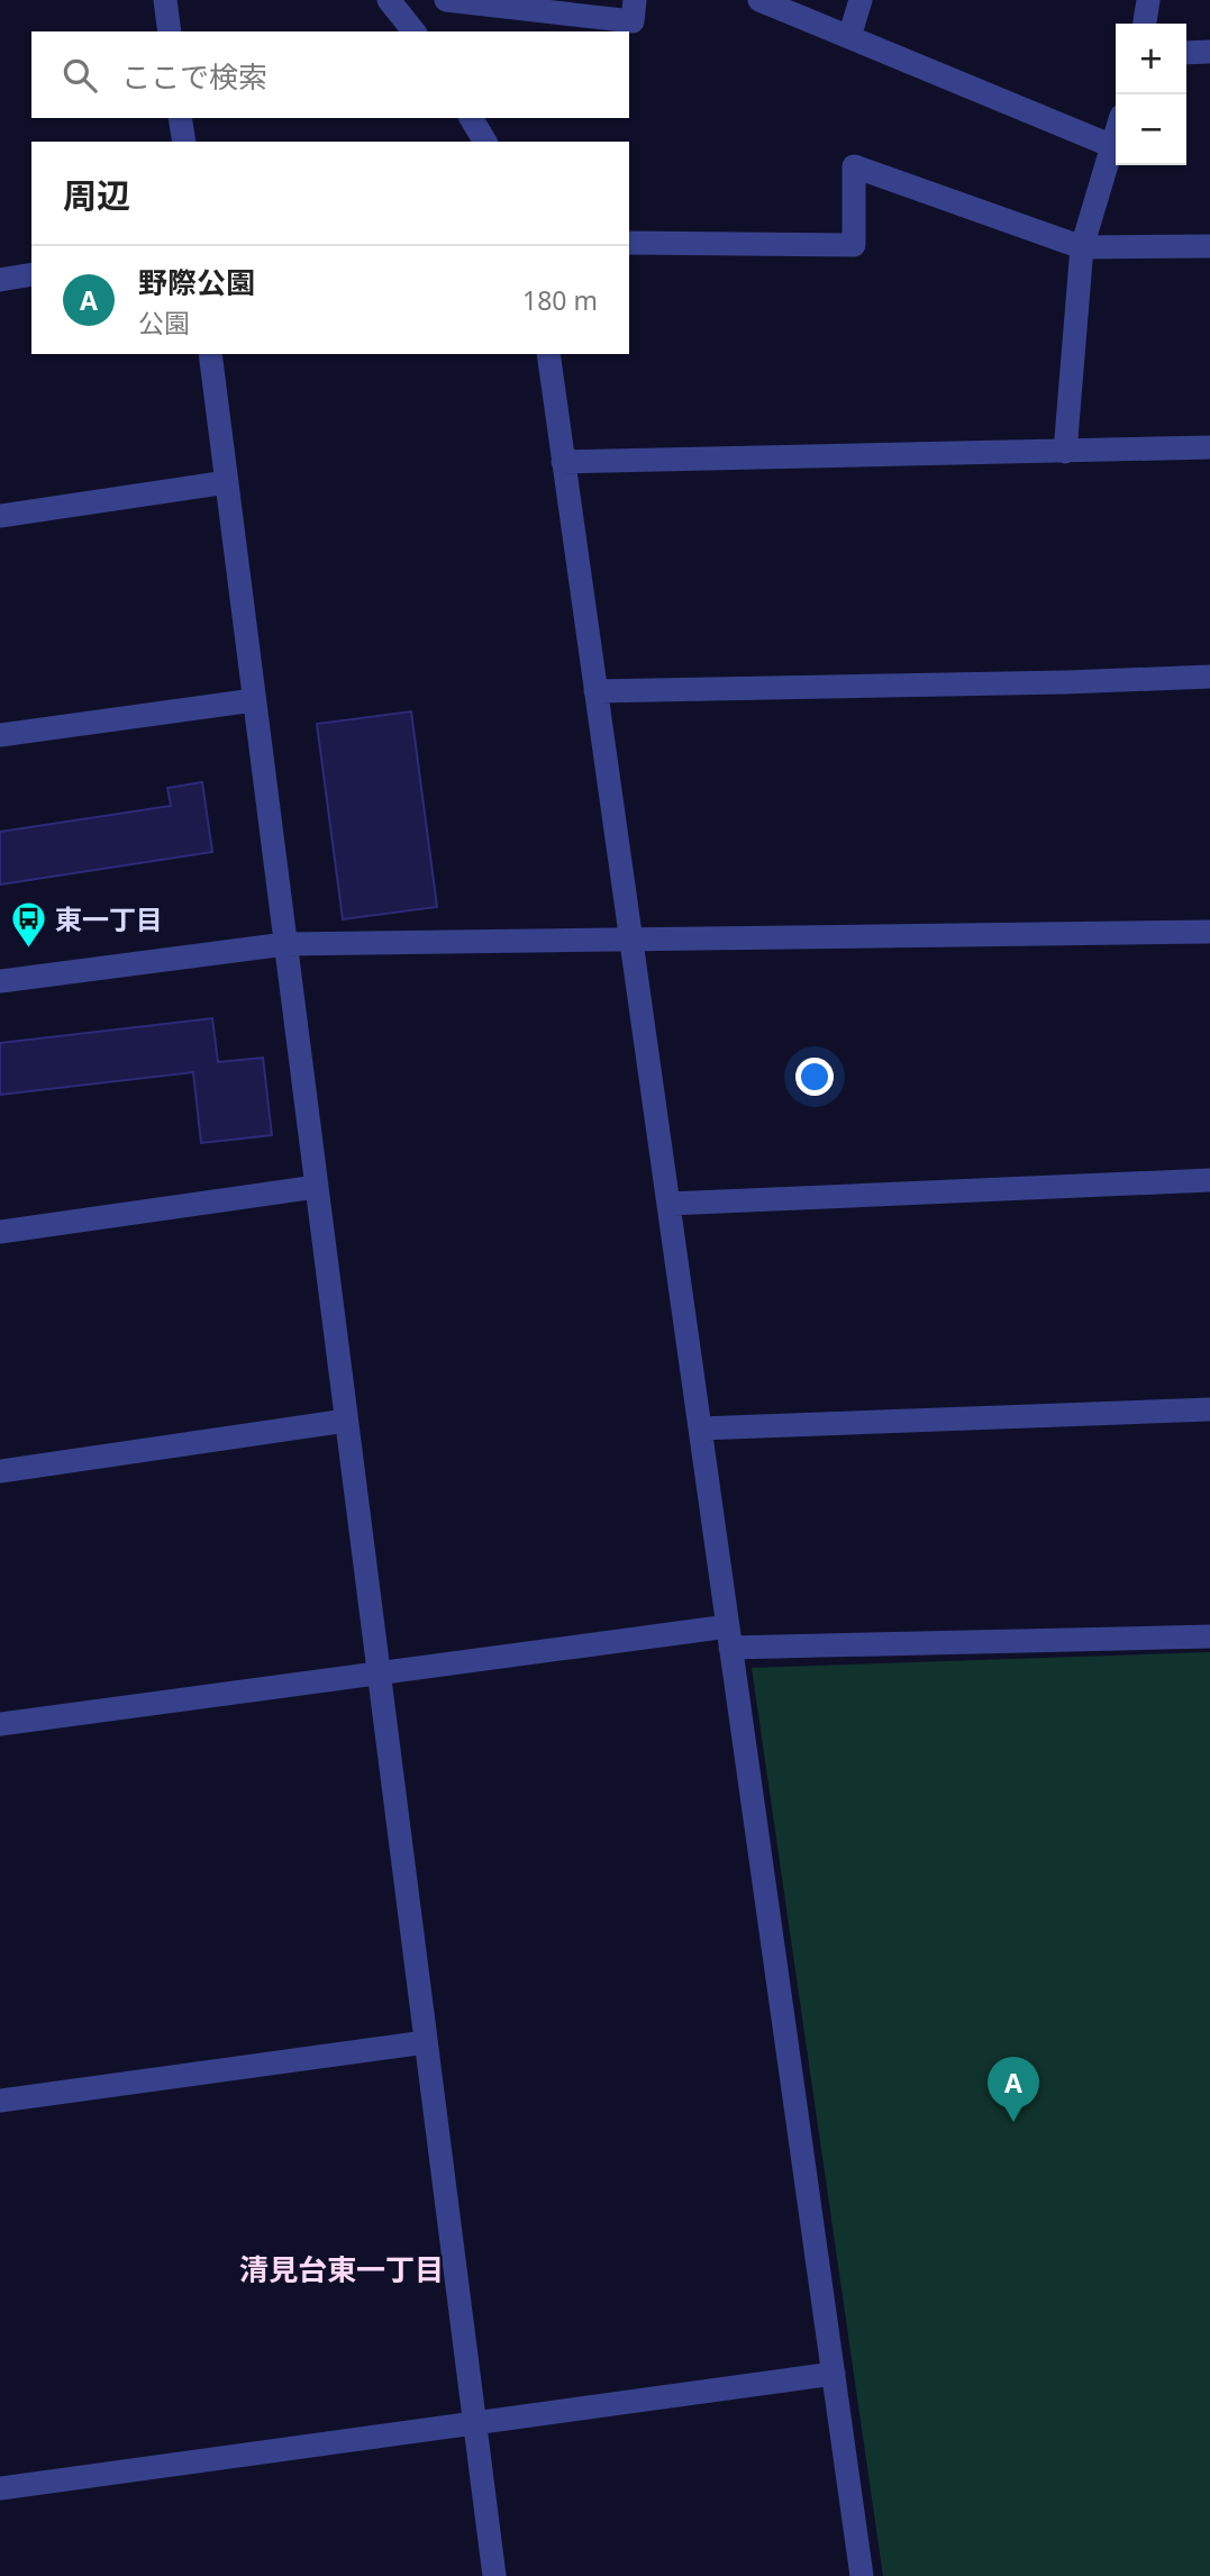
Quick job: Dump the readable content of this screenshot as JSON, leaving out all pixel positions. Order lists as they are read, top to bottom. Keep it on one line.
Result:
{"districts":["清見台東一丁目"],"places":{"bus stop":["東一丁目"]},"page":{"map_buttons":["+","−"],"search":"ここで検索","heading":"周辺","list":[{"mark":"A","name":"野際公園","note":"公園","value":"180 m"}],"pins":"A"}}
